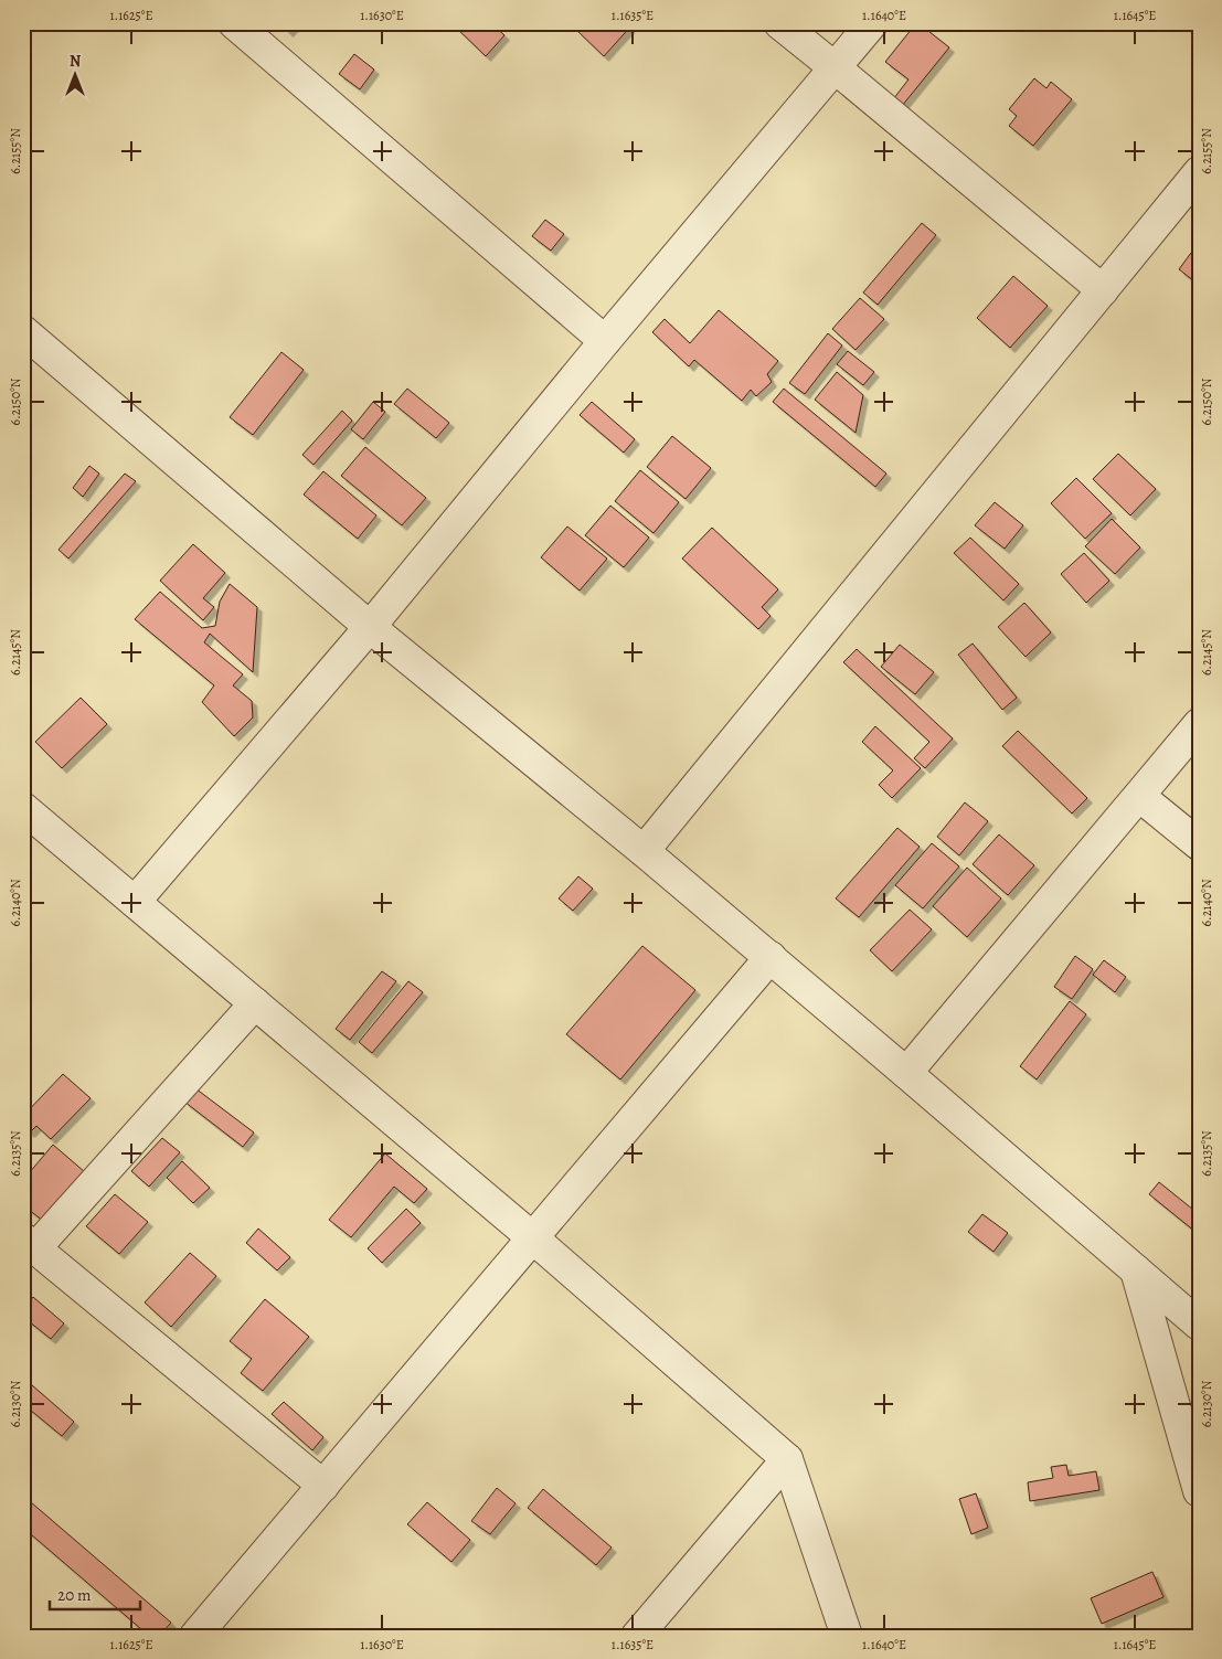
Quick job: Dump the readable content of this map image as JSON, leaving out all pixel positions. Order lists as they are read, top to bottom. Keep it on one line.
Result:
{"scale_bar":"20 m","north":"top","coordinates":["1.1625°E","1.1630°E","1.1635°E","1.1640°E","1.1645°E","6.2155°N","6.2150°N","6.2145°N","6.2140°N","6.2135°N","6.2130°N"]}
